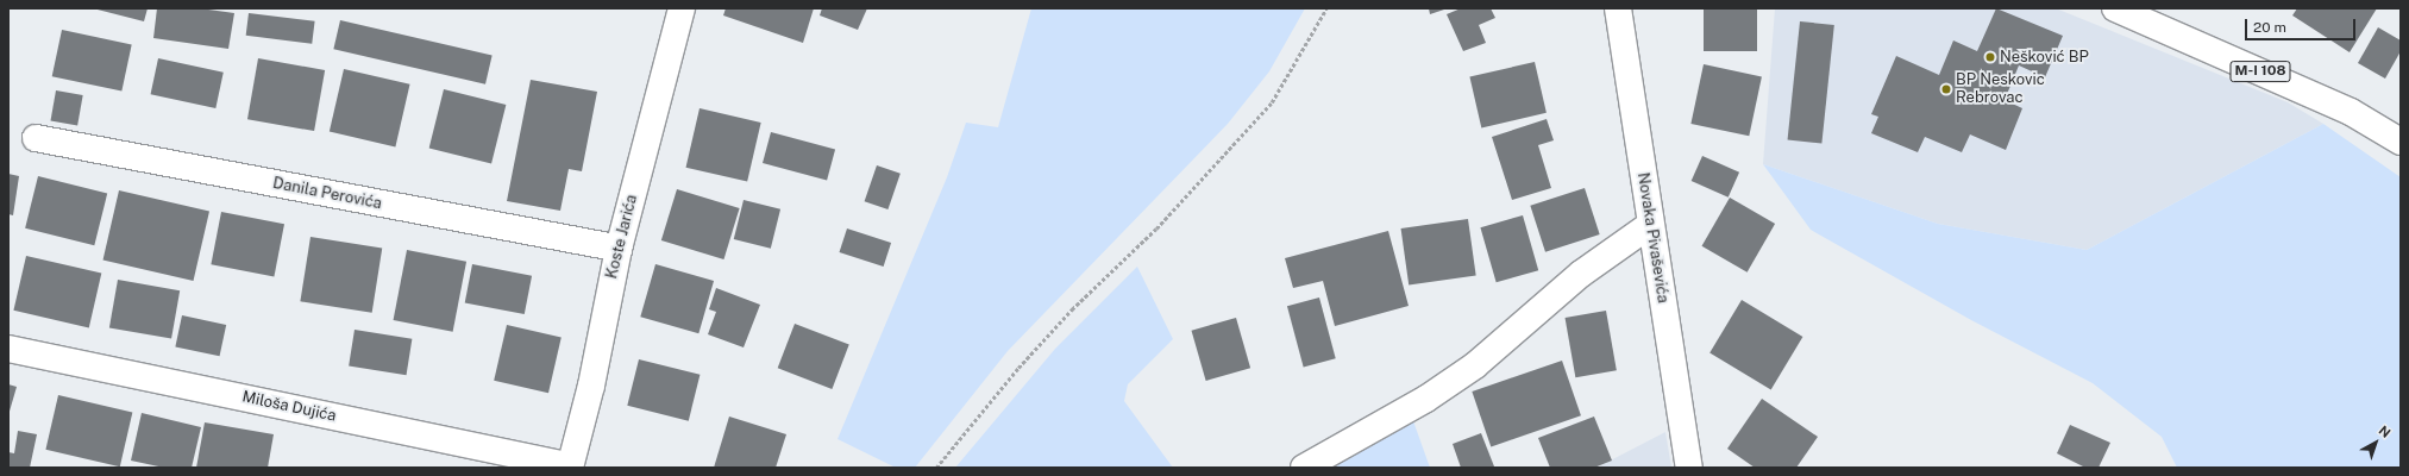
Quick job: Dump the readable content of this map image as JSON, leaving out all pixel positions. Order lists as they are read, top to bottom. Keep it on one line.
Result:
{"streets":{"street":["M-I 108","Danila Perovića","Koste Jarića","Novaka Pivaševića","Miloša Dujića"]},"crossings":[["Danila Perovića","Koste Jarića"],["Koste Jarića","Miloša Dujića"]],"places":["Nešković BP","BP Neskovic Rebrovac"],"scale_bar":"20 m","north":"top right"}
